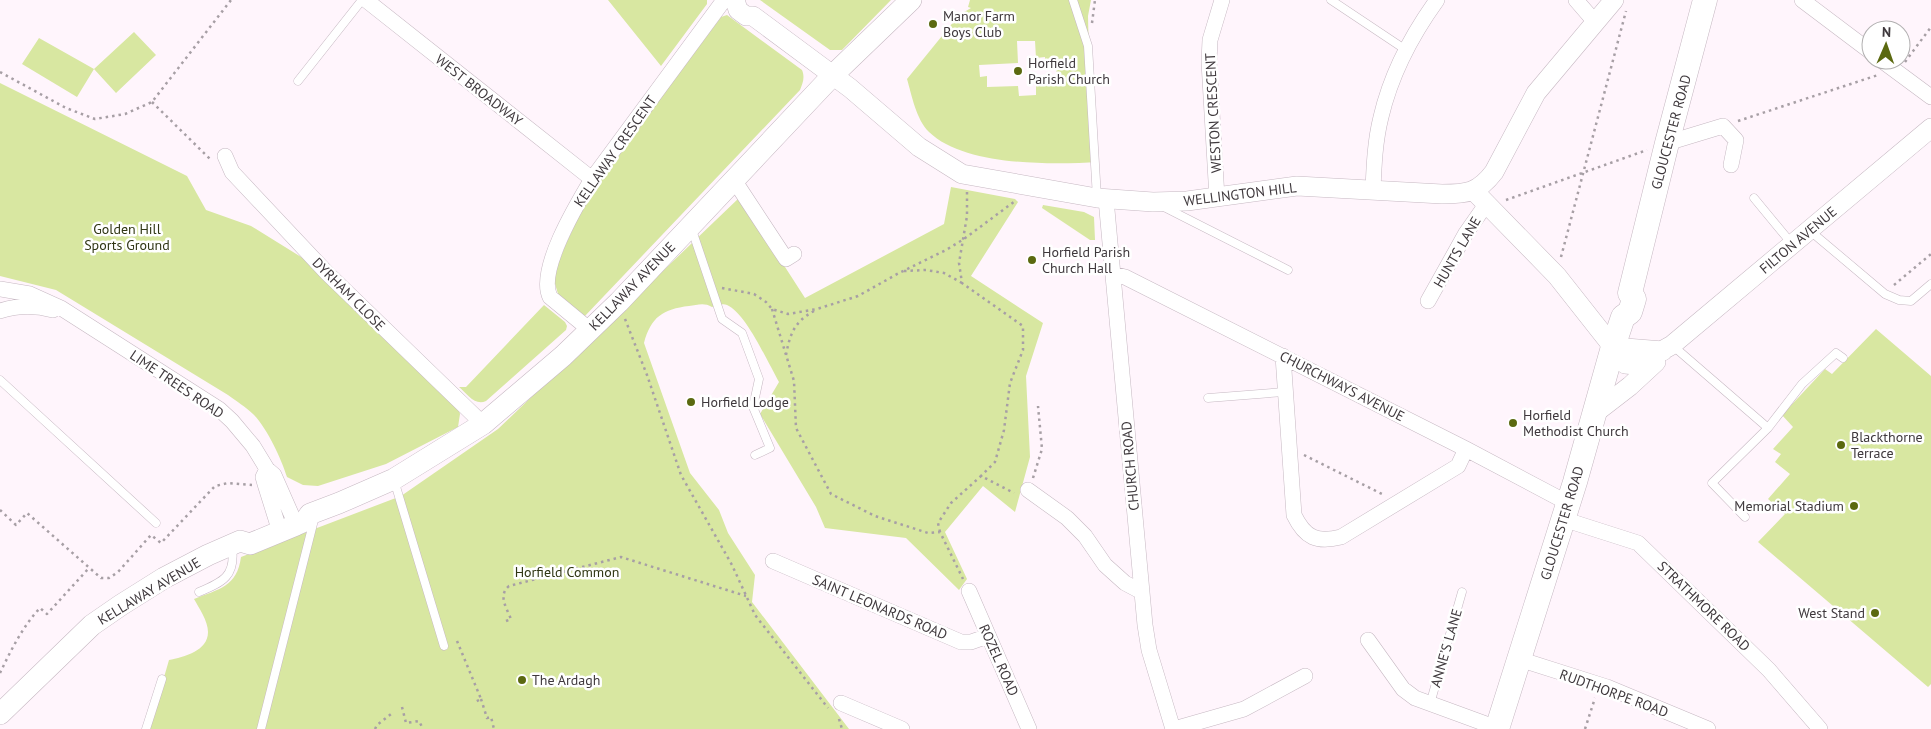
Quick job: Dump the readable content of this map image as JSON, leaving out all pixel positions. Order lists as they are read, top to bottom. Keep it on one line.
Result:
{"streets":{"main road":["GLOUCESTER ROAD","KELLAWAY AVENUE"],"street":["WEST BROADWAY","WESTON CRESCENT","KELLAWAY CRESCENT","WELLINGTON HILL","FILTON AVENUE","HUNTS LANE","DYRHAM CLOSE","LIME TREES ROAD","CHURCHWAYS AVENUE","CHURCH ROAD","STRATHMORE ROAD","SAINT LEONARDS ROAD","ROZEL ROAD","RUDTHORPE ROAD"],"lane":["ANNE’S LANE"]},"crossings":[["WEST BROADWAY","KELLAWAY CRESCENT"],["WESTON CRESCENT","WELLINGTON HILL"],["GLOUCESTER ROAD","FILTON AVENUE"],["GLOUCESTER ROAD","CHURCHWAYS AVENUE"],["GLOUCESTER ROAD","STRATHMORE ROAD"],["GLOUCESTER ROAD","RUDTHORPE ROAD"],["KELLAWAY CRESCENT","WELLINGTON HILL"],["KELLAWAY CRESCENT","KELLAWAY AVENUE"],["WELLINGTON HILL","HUNTS LANE"],["WELLINGTON HILL","KELLAWAY AVENUE"],["WELLINGTON HILL","CHURCH ROAD"],["KELLAWAY AVENUE","DYRHAM CLOSE"],["KELLAWAY AVENUE","LIME TREES ROAD"],["CHURCHWAYS AVENUE","CHURCH ROAD"],["CHURCHWAYS AVENUE","STRATHMORE ROAD"],["SAINT LEONARDS ROAD","ROZEL ROAD"]],"parks":["Golden Hill Sports Ground","Horfield Common"],"places":["Manor Farm Boys Club","Horfield Parish Church","Horfield Parish Church Hall","Horfield Lodge","Horfield Methodist Church","Blackthorne Terrace","Memorial Stadium","West Stand","The Ardagh"],"north":"top"}
